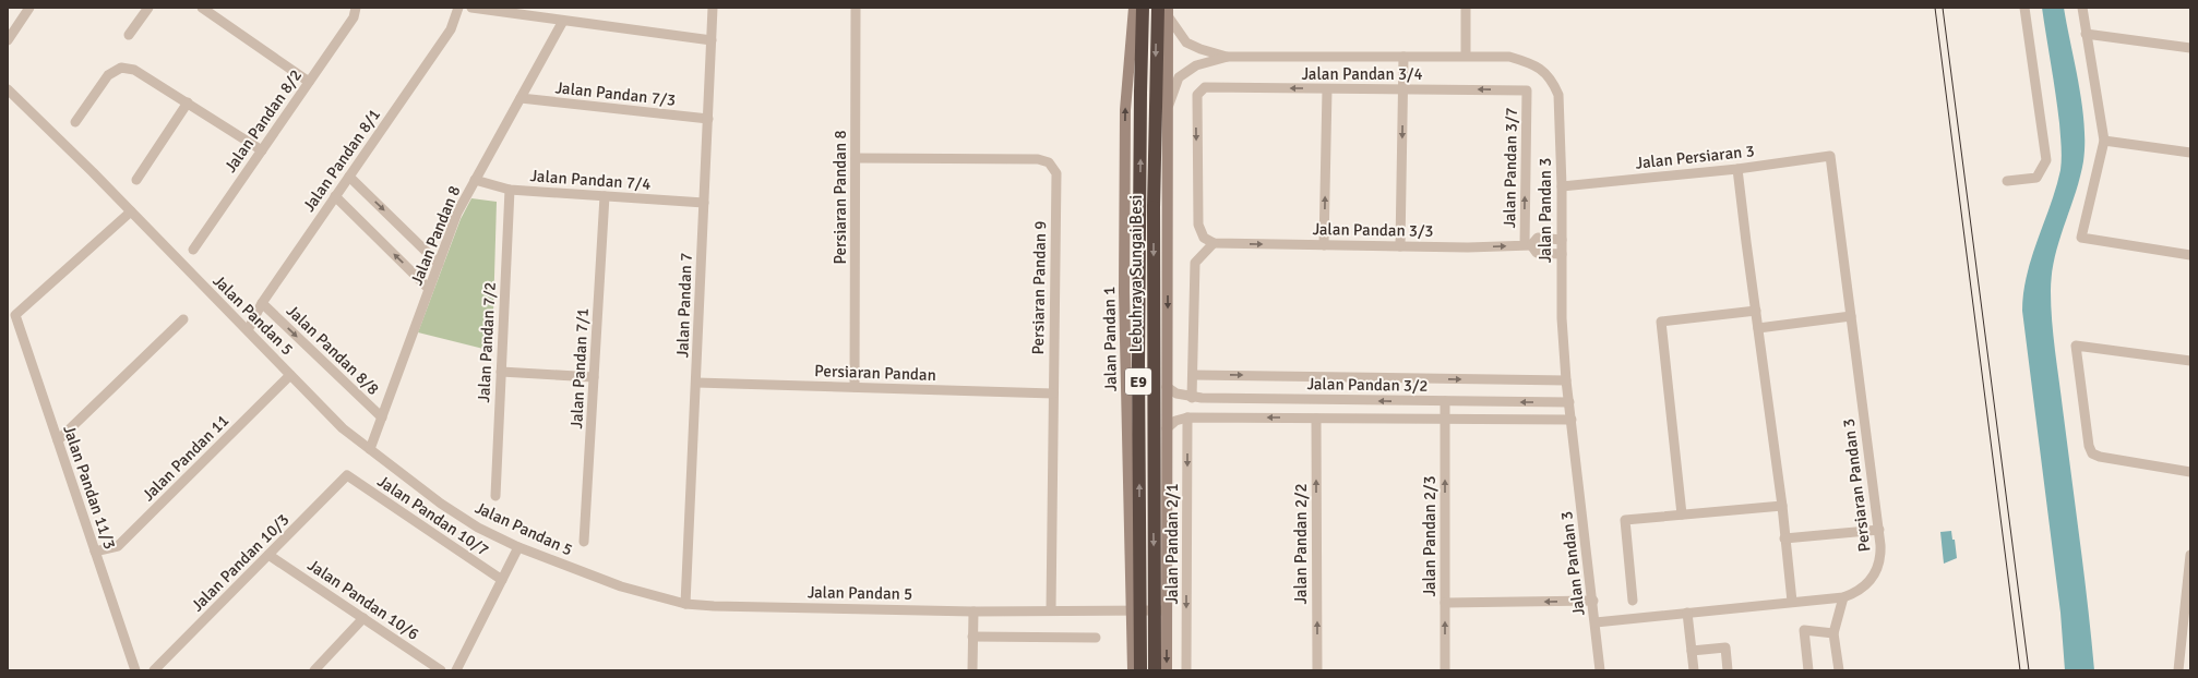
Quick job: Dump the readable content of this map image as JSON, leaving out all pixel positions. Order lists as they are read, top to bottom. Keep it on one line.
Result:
{"streets":{"highway":["Lebuhraya Sungai Besi","E9"],"main road":["Jalan Pandan 1"],"street":["Jalan Pandan 3/4","Jalan Pandan 7/3","Jalan Pandan 8/2","Jalan Persiaran 3","Jalan Pandan 8/1","Jalan Pandan 3/7","Jalan Pandan 7/4","Persiaran Pandan 8","Jalan Pandan 3","Jalan Pandan 3/3","Jalan Pandan 8","Persiaran Pandan 9","Jalan Pandan 7","Jalan Pandan 5","Jalan Pandan 7/2","Jalan Pandan 8/8","Jalan Pandan 7/1","Persiaran Pandan","Jalan Pandan 3/2","Jalan Pandan 11","Persiaran Pandan 3","Jalan Pandan 11/3","Jalan Pandan 10/7","Jalan Pandan 2/3","Jalan Pandan 2/1","Jalan Pandan 2/2","Jalan Pandan 10/3","Jalan Pandan 10/6"]},"crossings":[["Jalan Pandan 3/4","Jalan Pandan 3/7"],["Jalan Pandan 3/4","Jalan Pandan 3/3"],["Jalan Pandan 7/3","Jalan Pandan 8"],["Jalan Pandan 7/3","Jalan Pandan 7"],["Jalan Persiaran 3","Jalan Pandan 3"],["Jalan Persiaran 3","Persiaran Pandan 3"],["Jalan Pandan 8/1","Jalan Pandan 5"],["Jalan Pandan 8/1","Jalan Pandan 8/8"],["Jalan Pandan 3/7","Jalan Pandan 3/3"],["Jalan Pandan 7/4","Jalan Pandan 8"],["Jalan Pandan 7/4","Jalan Pandan 7"],["Jalan Pandan 7/4","Jalan Pandan 7/2"],["Jalan Pandan 7/4","Jalan Pandan 7/1"],["Persiaran Pandan 8","Persiaran Pandan 9"],["Persiaran Pandan 8","Persiaran Pandan"],["Jalan Pandan 3","Jalan Pandan 3/3"],["Jalan Pandan 3","Jalan Pandan 3/2"],["Jalan Pandan 3","Persiaran Pandan 3"],["Jalan Pandan 8","Jalan Pandan 5"],["Jalan Pandan 8","Jalan Pandan 8/8"],["Persiaran Pandan 9","Jalan Pandan 5"],["Persiaran Pandan 9","Persiaran Pandan"],["Jalan Pandan 7","Jalan Pandan 5"],["Jalan Pandan 7","Persiaran Pandan"],["Jalan Pandan 5","Jalan Pandan 1"],["Jalan Pandan 5","Jalan Pandan 11"],["Jalan Pandan 5","Jalan Pandan 11/3"],["Jalan Pandan 3/2","Jalan Pandan 2/3"],["Jalan Pandan 11","Jalan Pandan 11/3"],["Jalan Pandan 10/7","Jalan Pandan 10/3"],["Jalan Pandan 10/3","Jalan Pandan 10/6"]],"one_way":["Jalan Pandan 3/7","Jalan Pandan 3/3","Jalan Pandan 8/8","Jalan Pandan 2/3","Jalan Pandan 2/1","Jalan Pandan 2/2"]}
